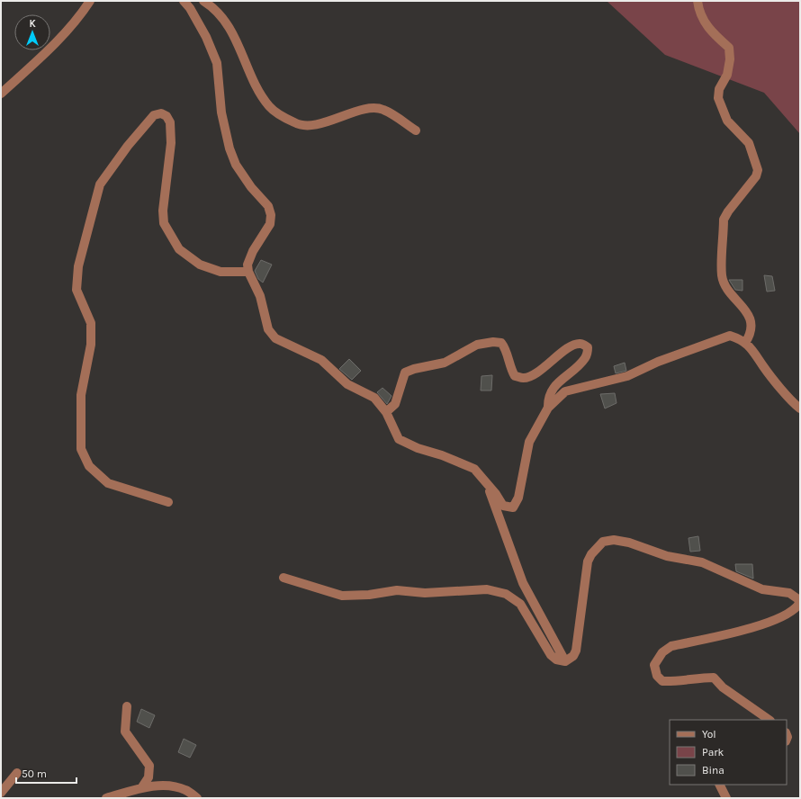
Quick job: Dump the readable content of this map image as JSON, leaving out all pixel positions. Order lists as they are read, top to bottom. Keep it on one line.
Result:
{"legend":["Yol","Park","Bina"],"scale_bar":"50 m","north":"top"}
